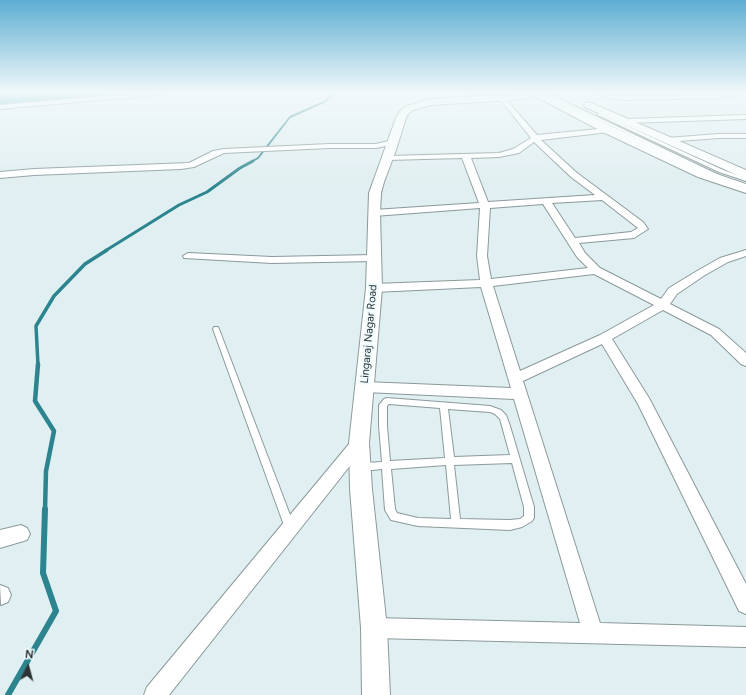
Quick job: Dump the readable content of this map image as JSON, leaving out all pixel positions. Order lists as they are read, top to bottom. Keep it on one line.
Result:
{"streets":{"street":["Lingaraj Nagar Road"]},"north":"top"}
